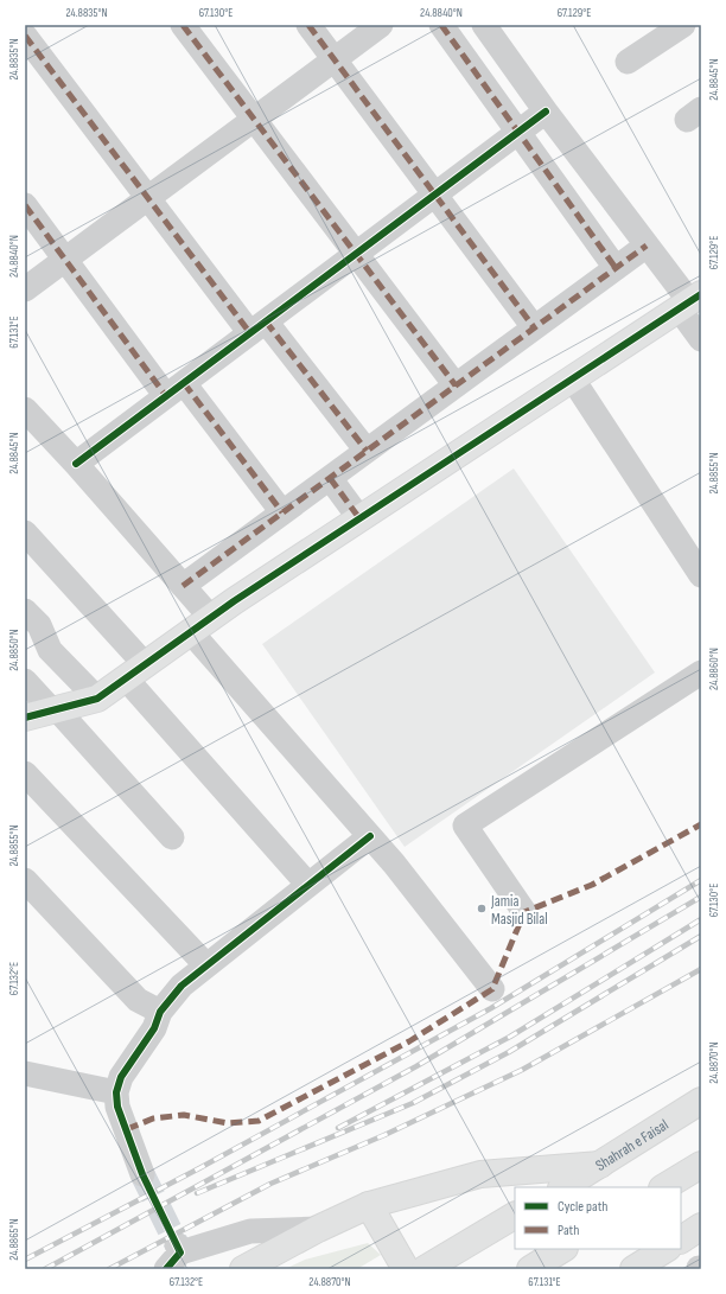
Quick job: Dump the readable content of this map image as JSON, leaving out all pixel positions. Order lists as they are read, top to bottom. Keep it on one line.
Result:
{"streets":{"main road":["Shahrah e Faisal"]},"places":["Jamia Masjid Bilal"],"legend":["Cycle path","Path"],"coordinates":["24.8835°N","67.130°E","24.8840°N","67.129°E","24.8845°N","67.131°E","24.8855°N","24.8850°N","24.8860°N","67.132°E","24.8870°N","24.8865°N"]}
